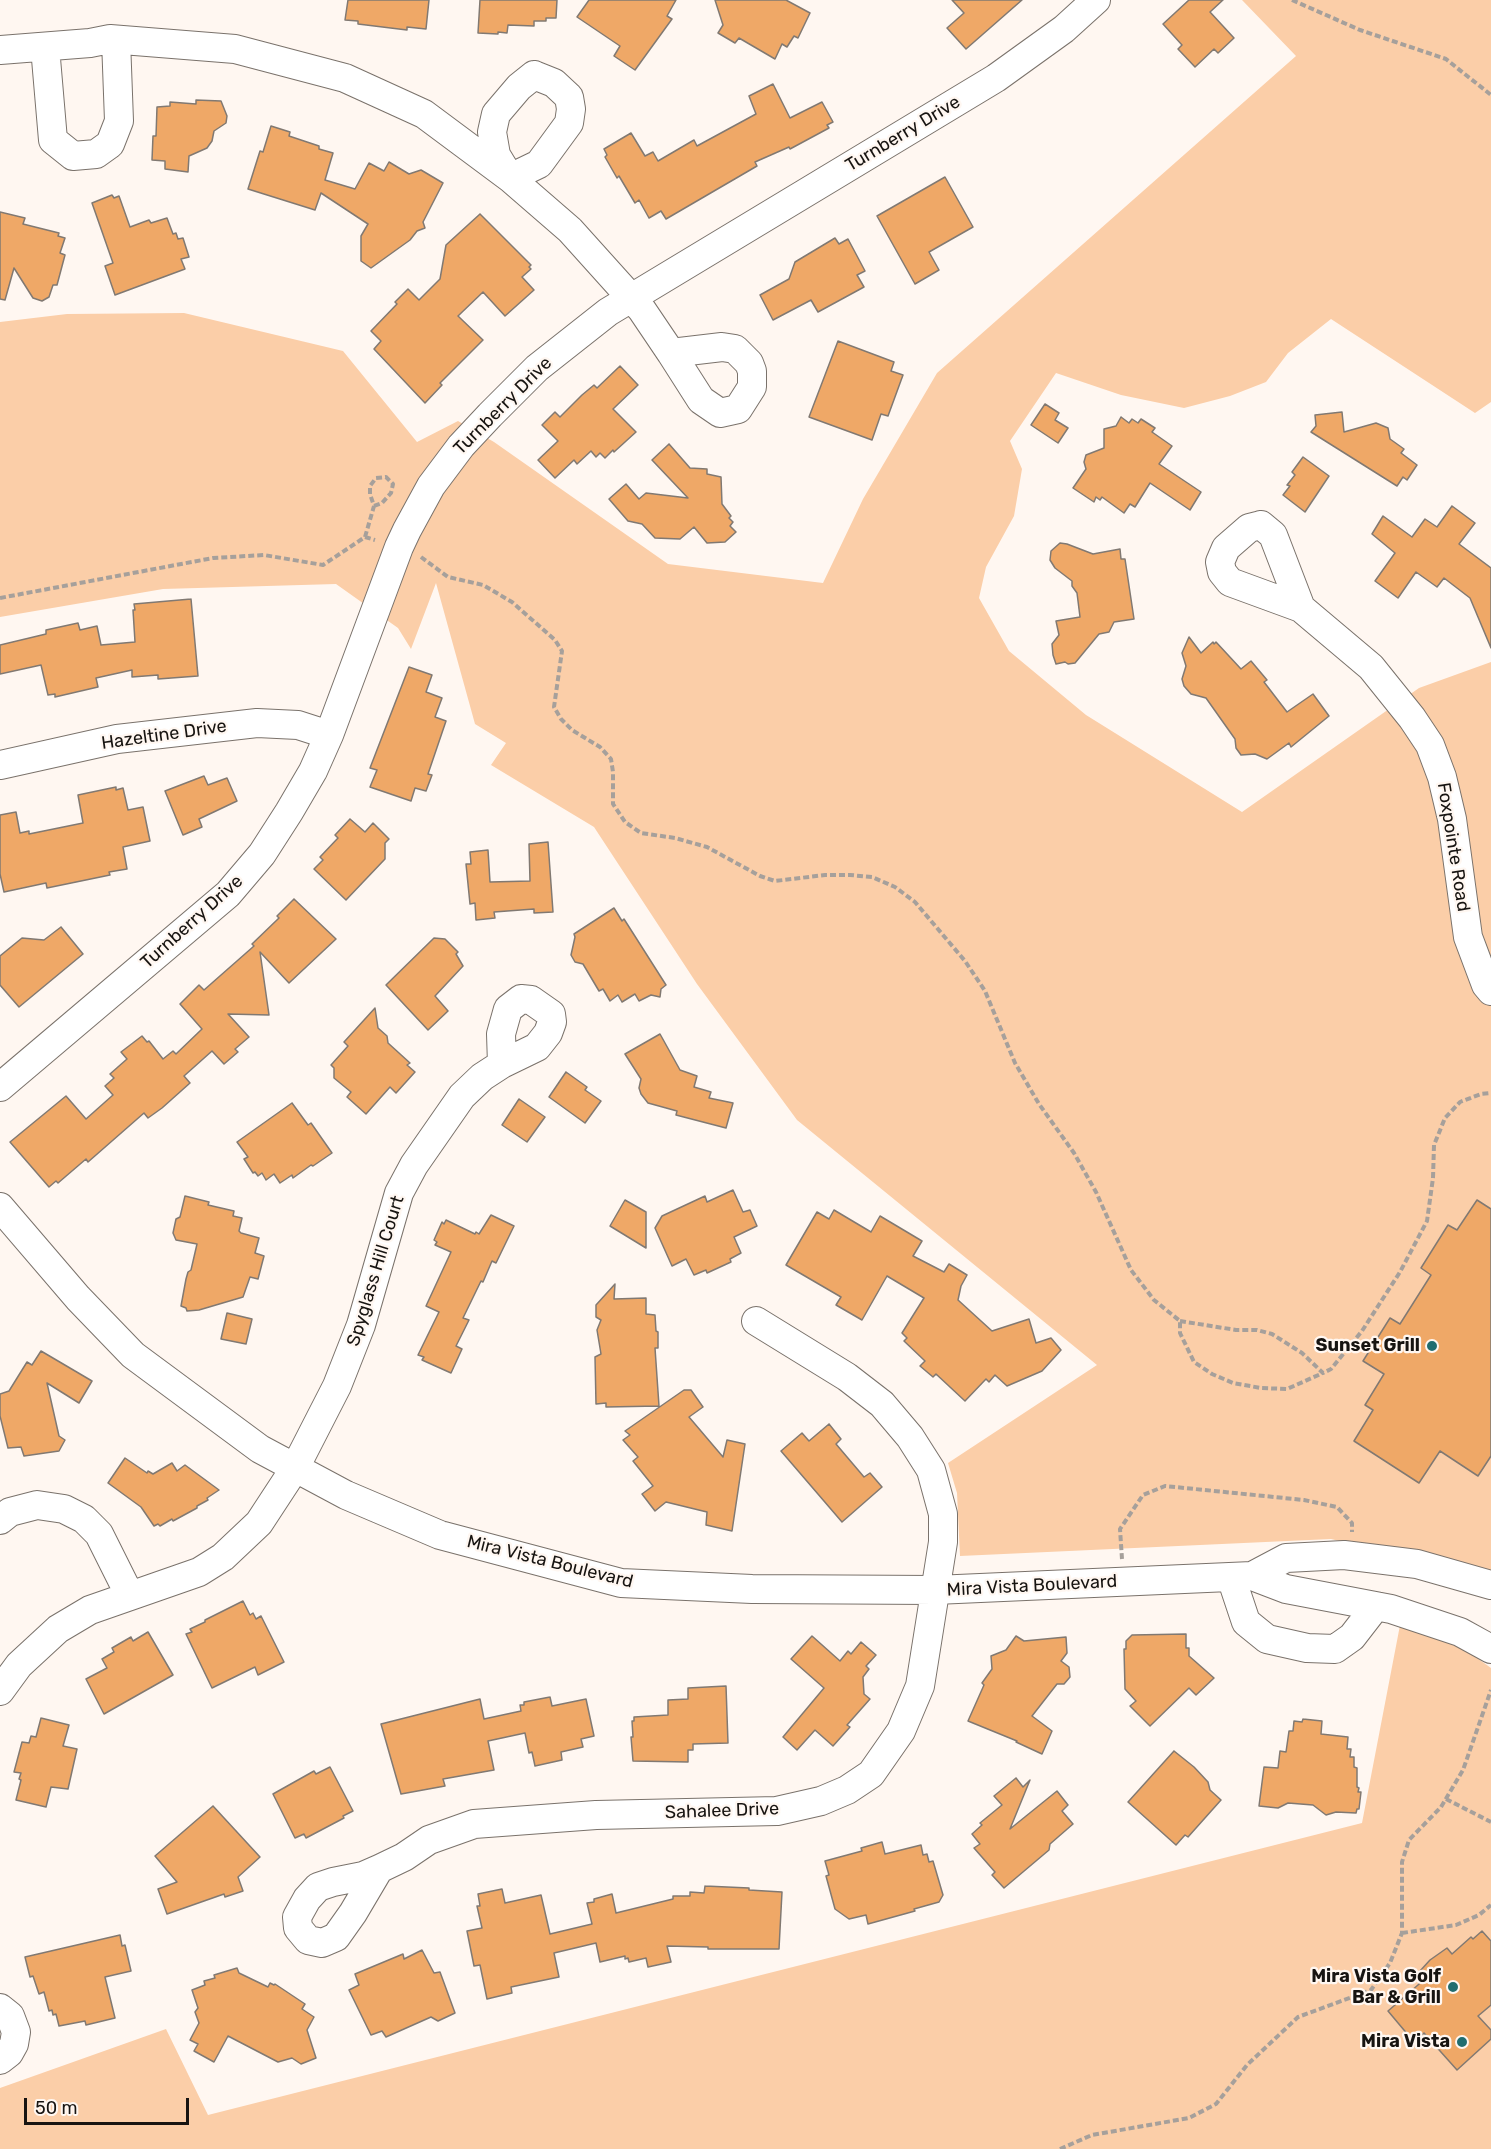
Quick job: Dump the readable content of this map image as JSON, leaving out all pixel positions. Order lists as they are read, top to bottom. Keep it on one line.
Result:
{"streets":{"street":["Turnberry Drive","Hazeltine Drive","Foxpointe Road","Spyglass Hill Court","Mira Vista Boulevard","Sahalee Drive"]},"crossings":[["Turnberry Drive","Hazeltine Drive"],["Spyglass Hill Court","Mira Vista Boulevard"],["Mira Vista Boulevard","Sahalee Drive"]],"places":["Sunset Grill","Mira Vista Golf Bar & Grill","Mira Vista"],"scale_bar":"50 m"}
